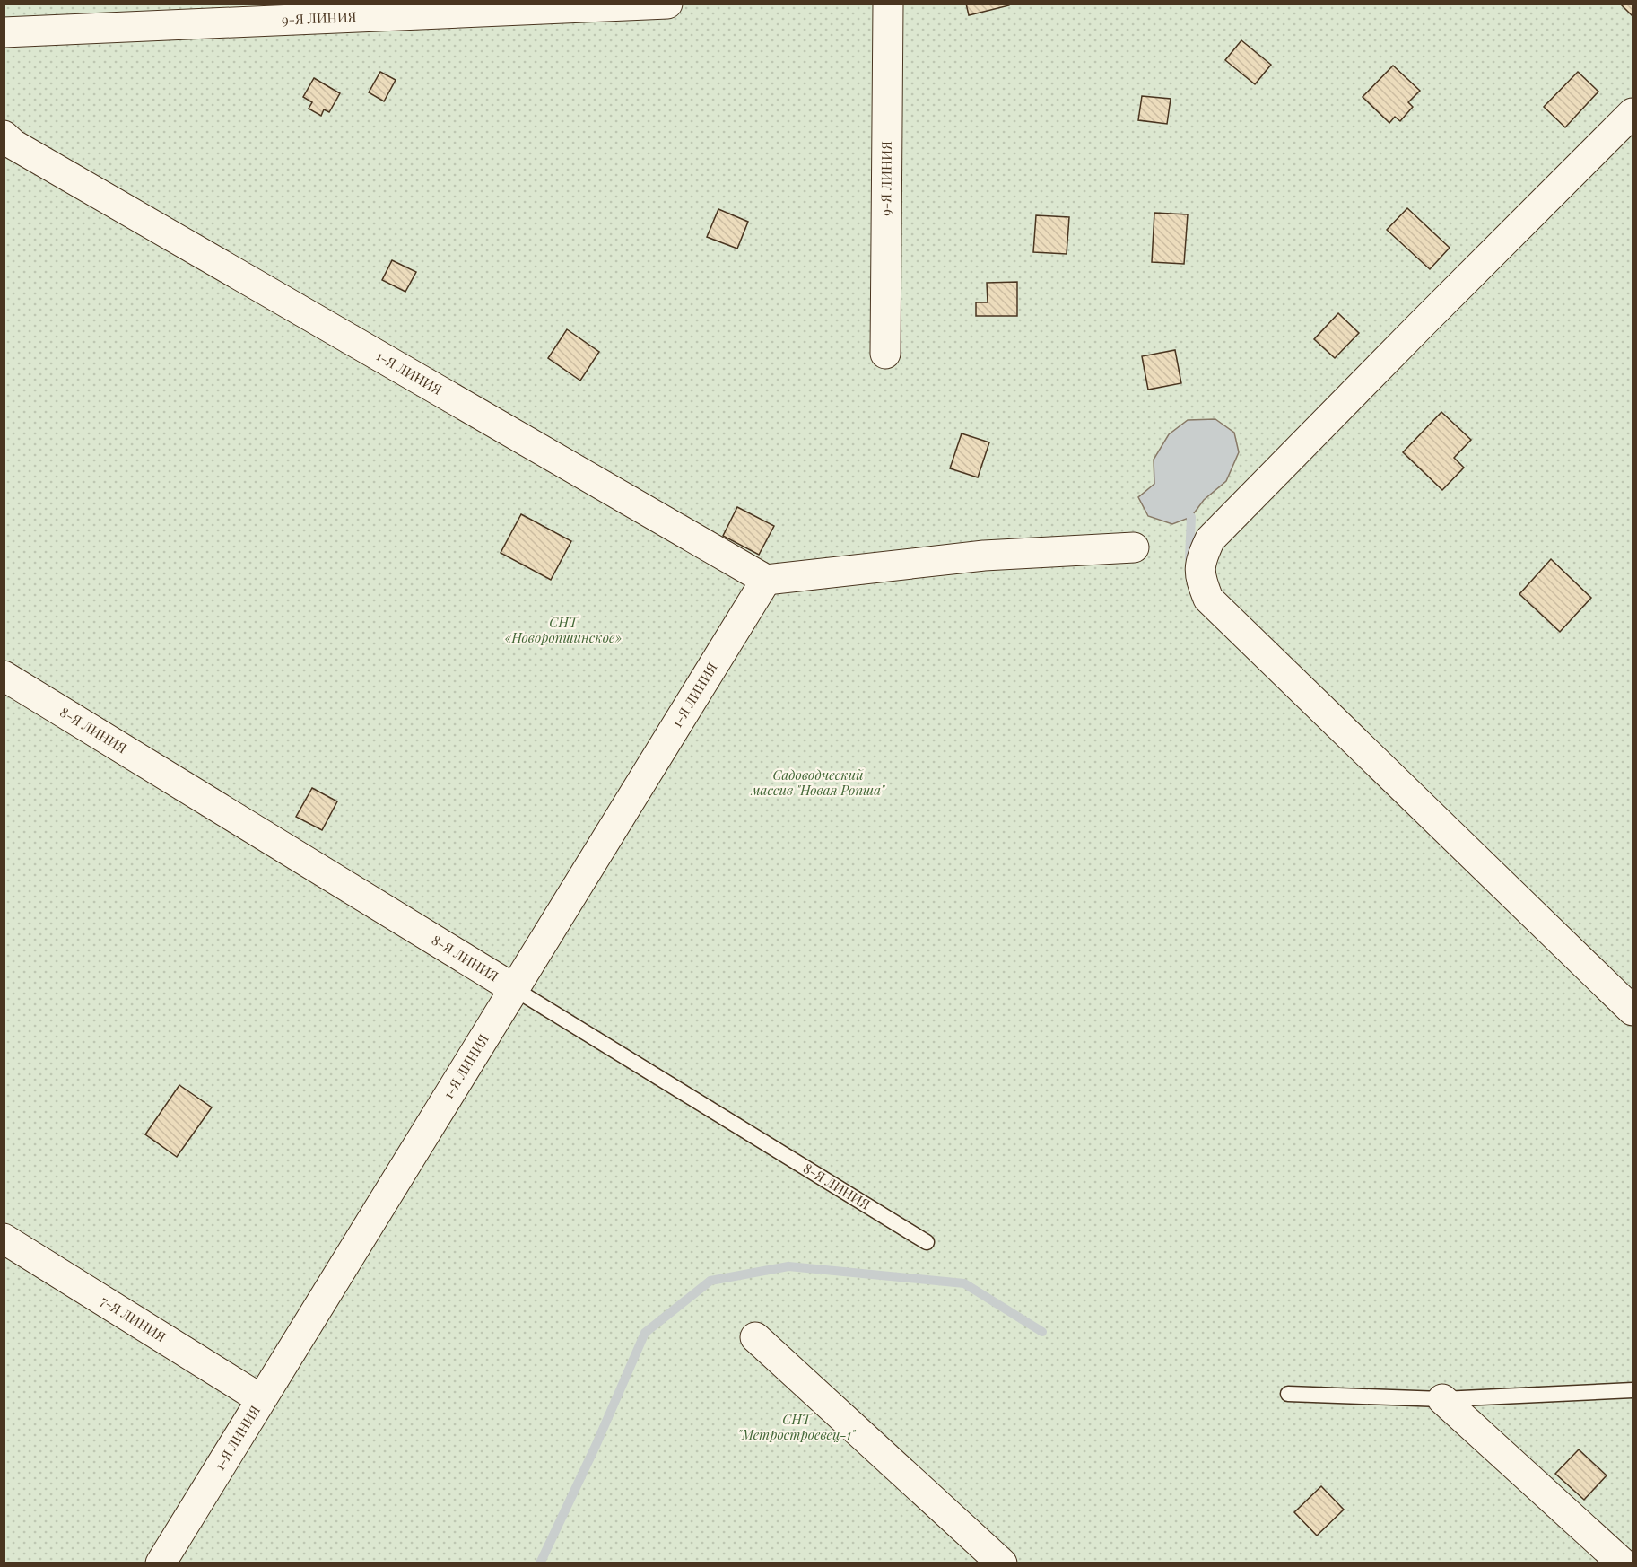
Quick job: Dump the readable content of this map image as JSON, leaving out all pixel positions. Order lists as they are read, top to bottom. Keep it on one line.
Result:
{"streets":{"street":["9-Я ЛИНИЯ","1-Я ЛИНИЯ","8-Я ЛИНИЯ","7-Я ЛИНИЯ"]},"crossings":[["1-Я ЛИНИЯ","8-Я ЛИНИЯ"],["1-Я ЛИНИЯ","7-Я ЛИНИЯ"]],"parks":["СНТ «Новоропшинское»","Садоводческий массив \"Новая Ропша\"","СНТ \"Метростроевец-1\""]}
